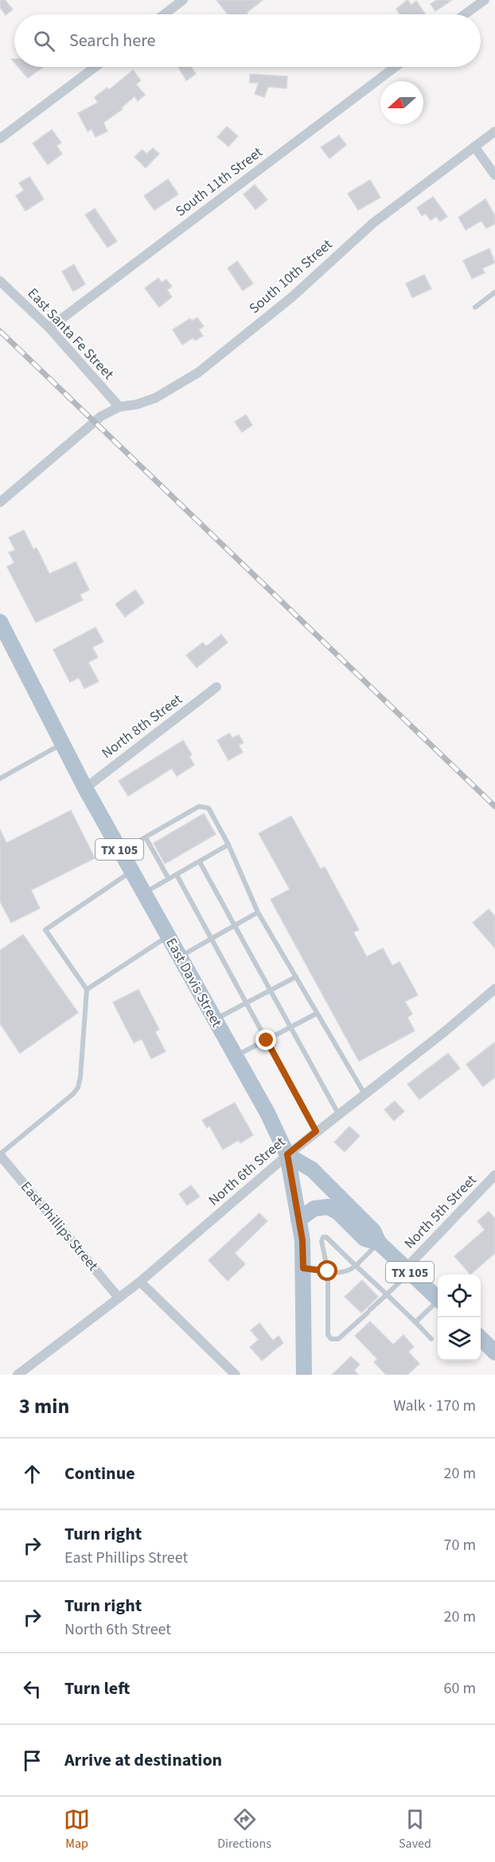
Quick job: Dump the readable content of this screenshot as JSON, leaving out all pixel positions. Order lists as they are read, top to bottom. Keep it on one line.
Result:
{"streets":{"main road":["TX 105","East Davis Street"],"street":["South 11th Street","South 10th Street","East Santa Fe Street","North 8th Street","North 6th Street","North 5th Street","East Phillips Street"]},"crossings":[["South 11th Street","East Santa Fe Street"],["South 10th Street","East Santa Fe Street"],["North 8th Street","East Davis Street"],["TX 105","East Davis Street"],["TX 105","North 6th Street"],["TX 105","North 5th Street"],["East Davis Street","North 6th Street"],["North 6th Street","East Phillips Street"]],"north":"left","page":{"search":"Search here","heading":["3 min","Walk · 170 m"],"list":[["Continue","20 m"],["Turn right","East Phillips Street","70 m"],["Turn right","North 6th Street","20 m"],["Turn left","60 m"],"Arrive at destination"],"nav":["Map","Directions","Saved"]}}
